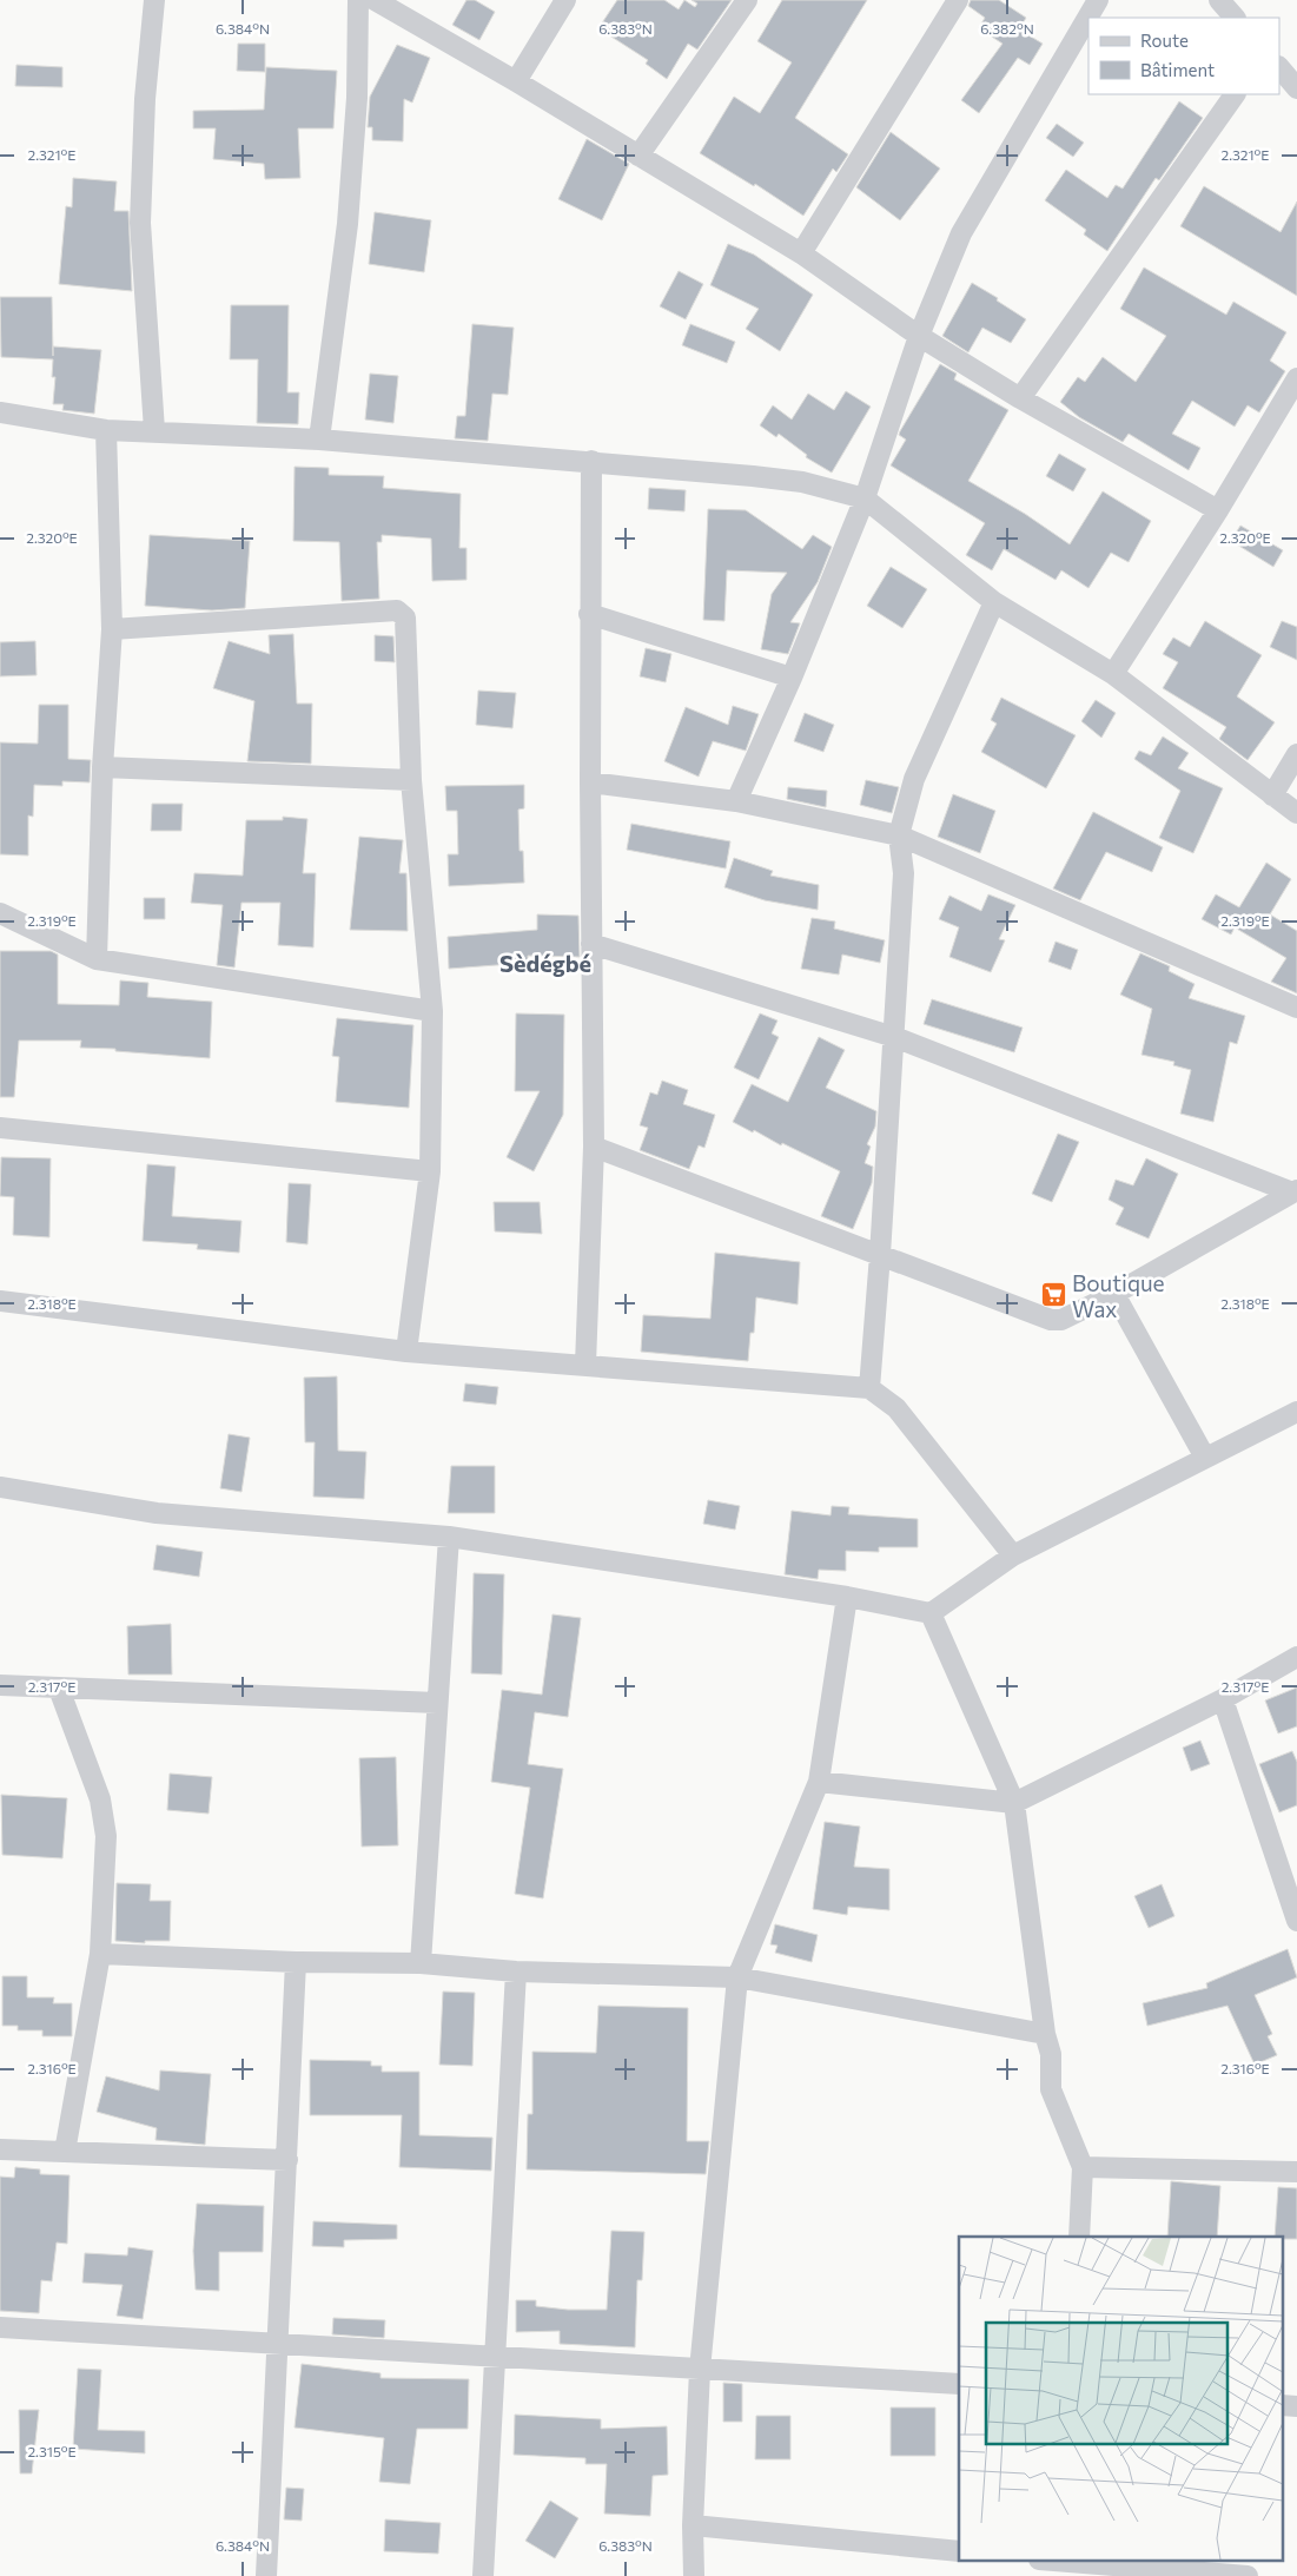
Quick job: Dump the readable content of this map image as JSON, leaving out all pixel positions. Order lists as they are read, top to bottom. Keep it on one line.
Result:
{"districts":["Sèdégbé"],"places":{"supermarket":["Boutique Wax"]},"legend":["Route","Bâtiment"],"coordinates":["6.384°N","6.383°N","6.382°N","2.321°E","2.320°E","2.319°E","2.318°E","2.317°E","2.316°E","2.315°E"]}
